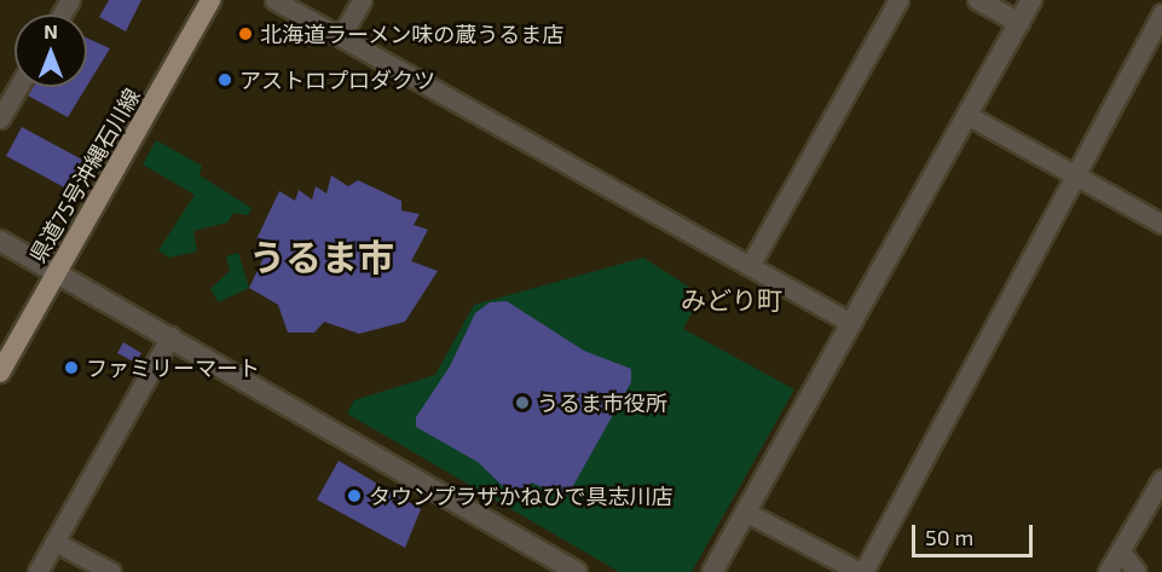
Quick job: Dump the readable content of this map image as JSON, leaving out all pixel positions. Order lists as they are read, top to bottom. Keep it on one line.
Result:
{"streets":{"main road":["県道75号沖縄石川線"]},"districts":["うるま市","みどり町"],"places":["北海道ラーメン味の蔵うるま店","アストロプロダクツ","ファミリーマート","うるま市役所","タウンプラザかねひで具志川店"],"scale_bar":"50 m","north":"top"}
